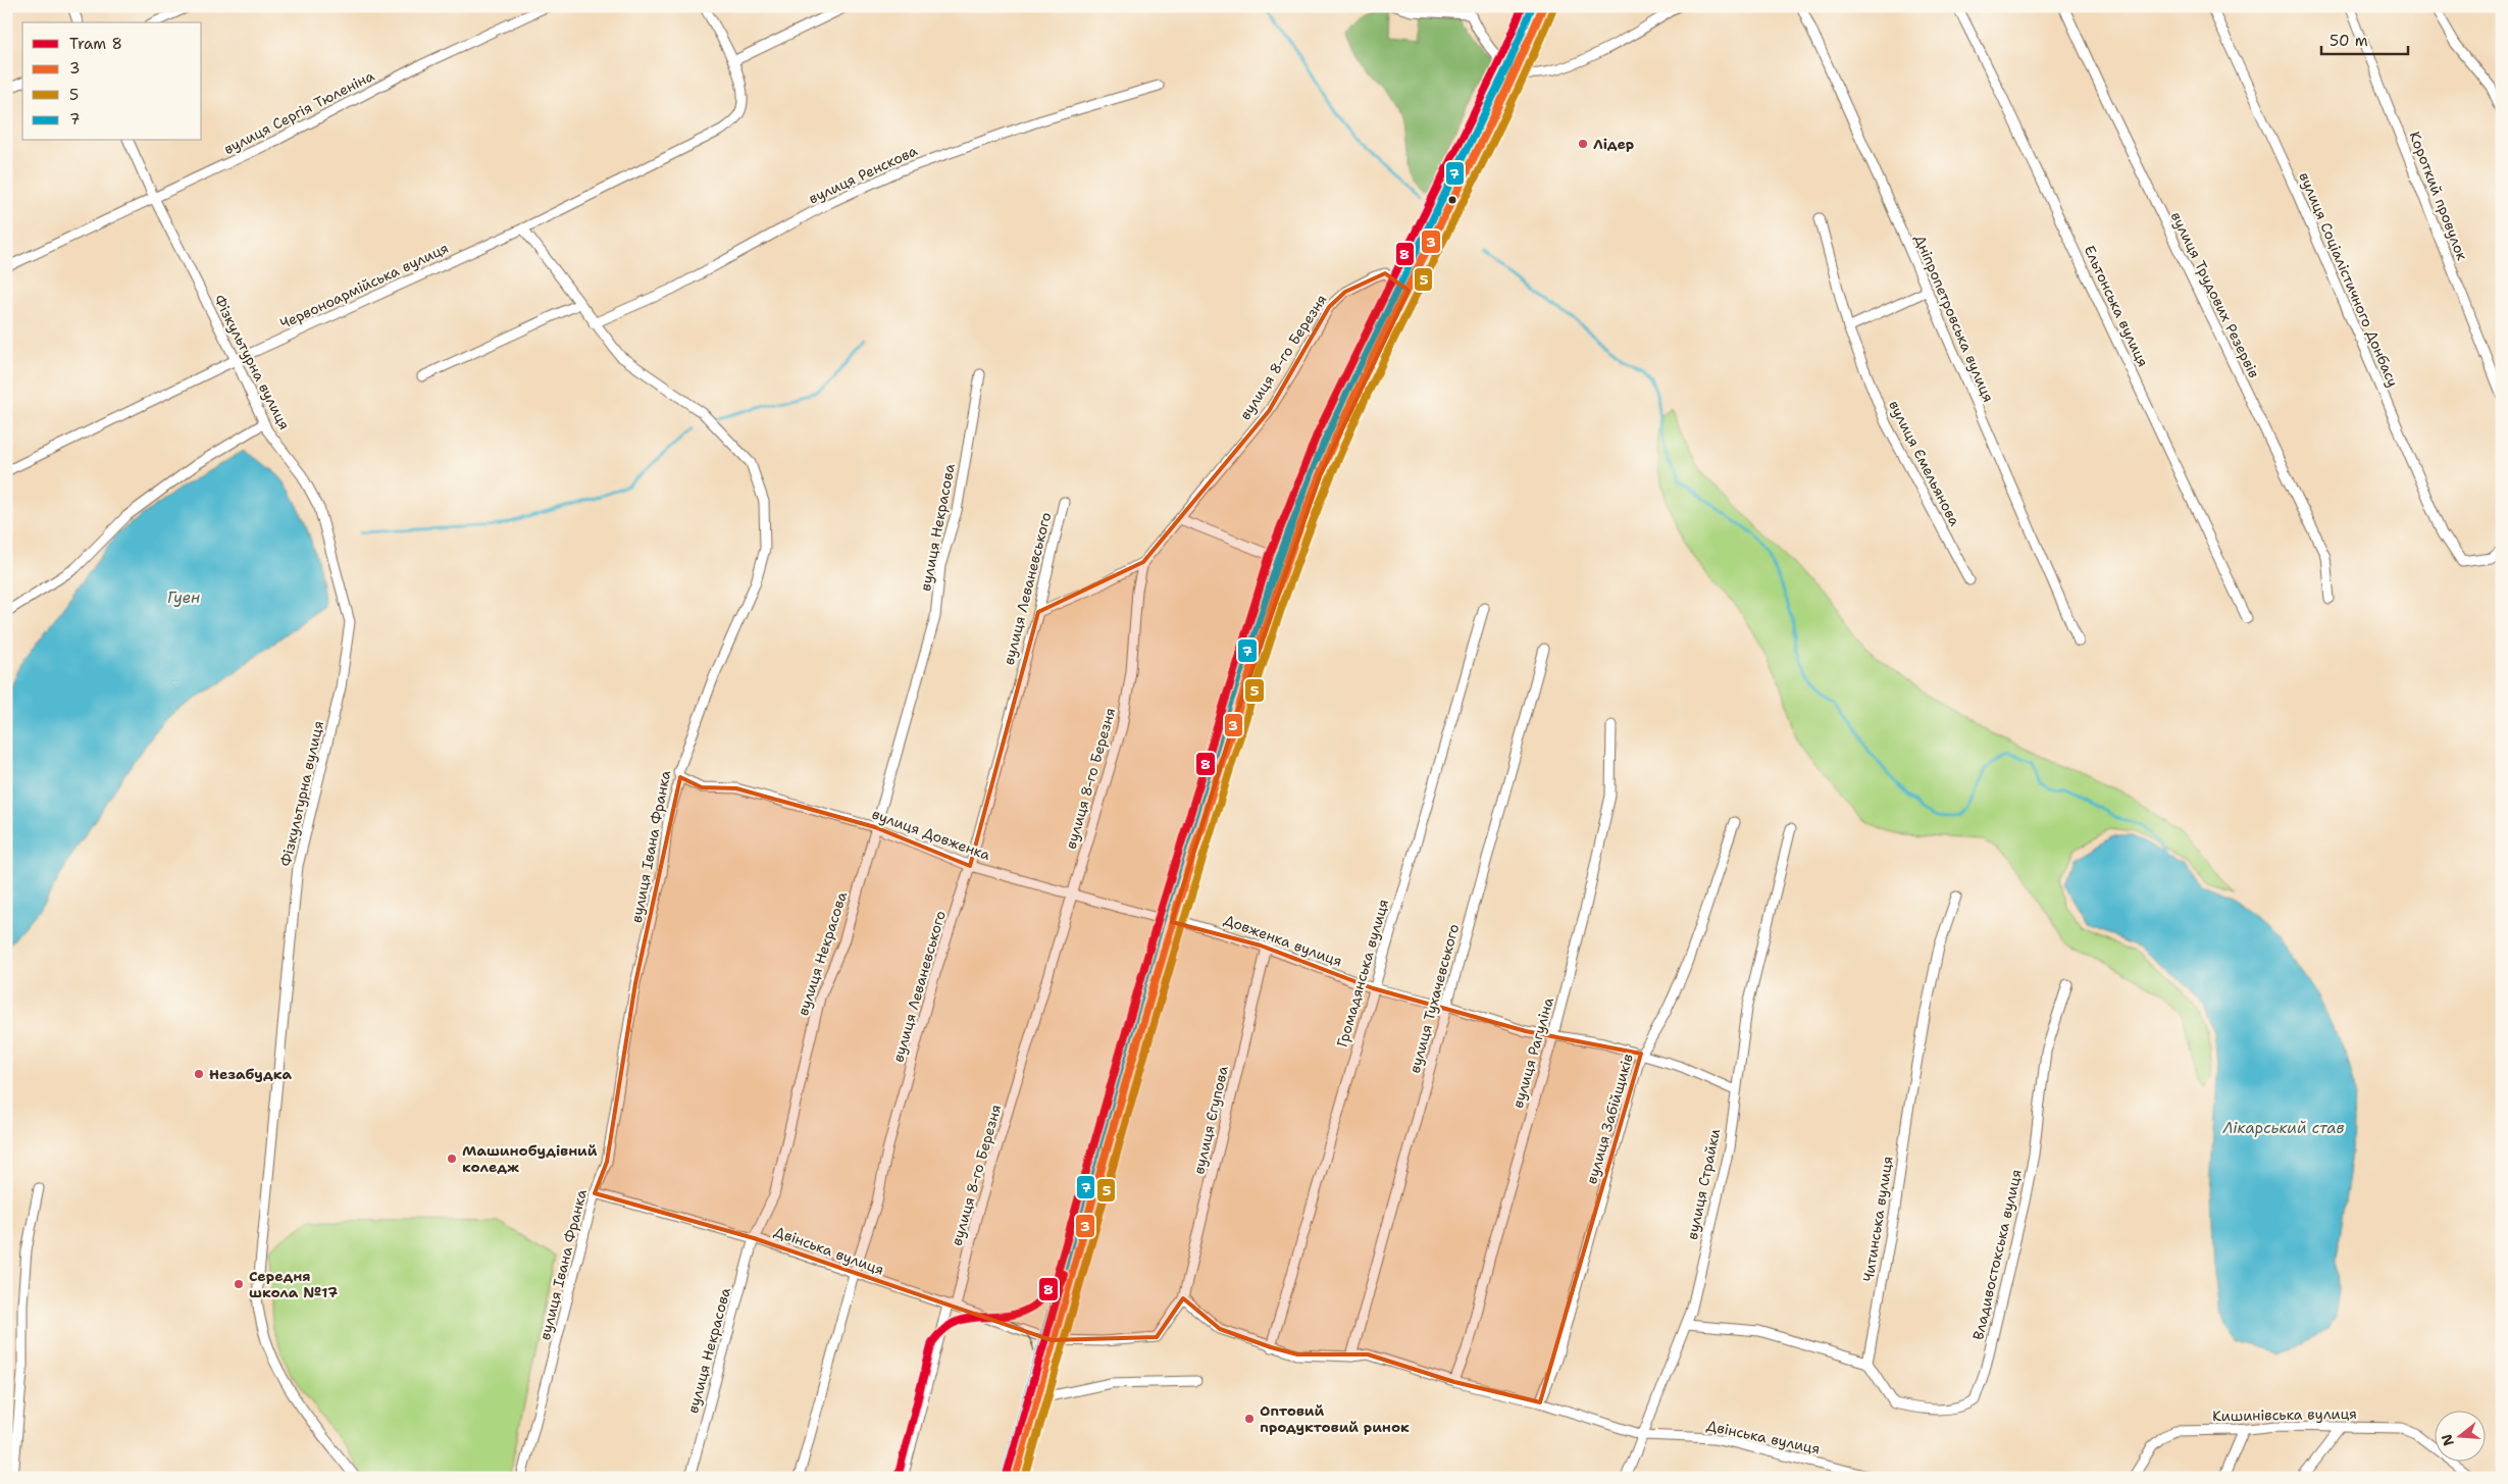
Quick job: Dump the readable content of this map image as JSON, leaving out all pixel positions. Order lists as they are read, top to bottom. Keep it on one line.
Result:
{"streets":{"street":["вулиця Сергія Тюленіна","вулиця Ренскова","Короткий провулок","вулиця Соціалістичного Донбасу","Червоноармійська вулиця","вулиця Трудових Резервів","Ельтонська вулиця","Дніпропетровська вулиця","вулиця 8-го Березня","Фізкультурна вулиця","вулиця Ємельянова","вулиця Некрасова","вулиця Леваневського","вулиця Довженка","вулиця Івана Франка","Довженка вулиця","Громадянська вулиця","вулиця Тухачевського","вулиця Рагуліна","вулиця Забійщиків","вулиця Єгупова","вулиця Страйки","Читинська вулиця","Двінська вулиця","Владивостокська вулиця","Кишинівська вулиця"]},"crossings":[["вулиця Сергія Тюленіна","Фізкультурна вулиця"],["вулиця Ренскова","вулиця Івана Франка"],["Червоноармійська вулиця","Фізкультурна вулиця"],["Червоноармійська вулиця","вулиця Івана Франка"],["вулиця 8-го Березня","вулиця Довженка"],["вулиця 8-го Березня","Двінська вулиця"],["вулиця Некрасова","вулиця Довженка"],["вулиця Некрасова","Двінська вулиця"],["вулиця Леваневського","вулиця Довженка"],["вулиця Леваневського","Двінська вулиця"],["вулиця Довженка","вулиця Івана Франка"],["вулиця Довженка","Довженка вулиця"],["вулиця Івана Франка","Двінська вулиця"],["Довженка вулиця","Громадянська вулиця"],["Довженка вулиця","вулиця Тухачевського"],["Довженка вулиця","вулиця Рагуліна"],["Довженка вулиця","вулиця Забійщиків"],["Довженка вулиця","вулиця Єгупова"],["Довженка вулиця","вулиця Страйки"],["Громадянська вулиця","Двінська вулиця"],["вулиця Тухачевського","Двінська вулиця"],["вулиця Рагуліна","Двінська вулиця"],["вулиця Забійщиків","Двінська вулиця"],["вулиця Єгупова","Двінська вулиця"],["вулиця Страйки","Двінська вулиця"],["Читинська вулиця","Владивостокська вулиця"]],"water":["Гуен","Лікарський став"],"places":["Лідер","Незабудка","Машинобудівний коледж","Середня школа №17","Оптовий продуктовий ринок"],"lines":["tram line 8","transit line 3","transit line 7","transit line 5"],"legend":["Tram 8","3","5","7"],"scale_bar":"50 m","north":"left"}
